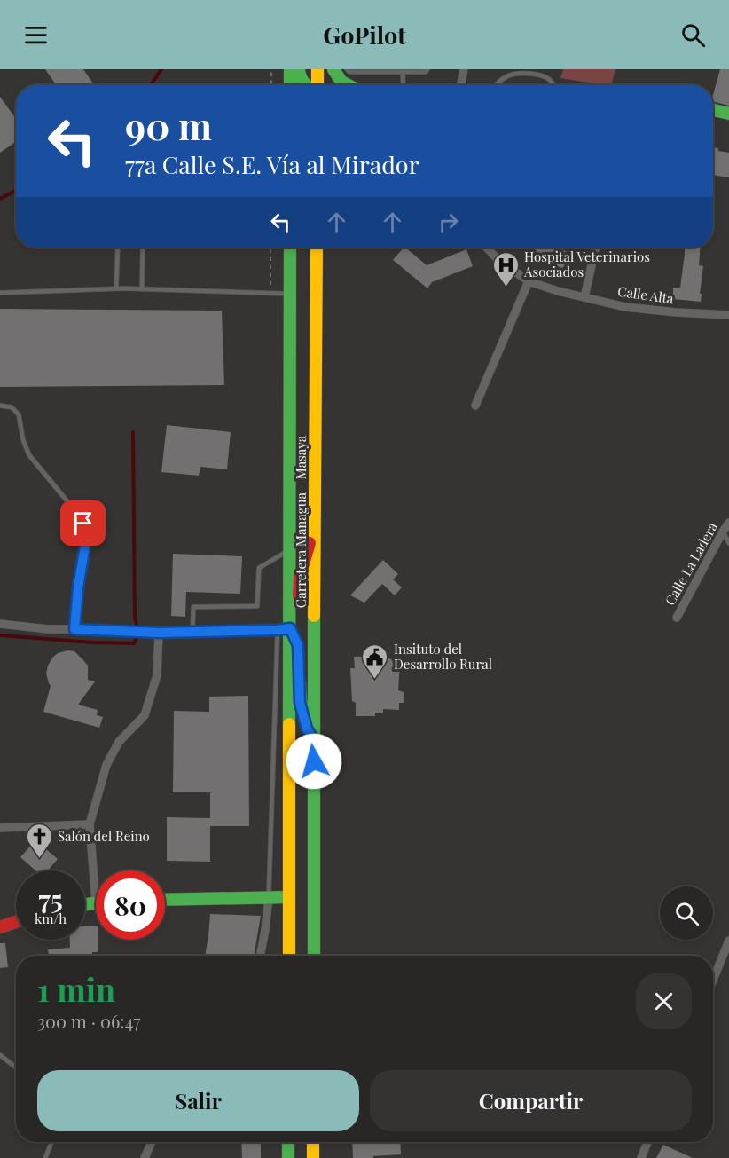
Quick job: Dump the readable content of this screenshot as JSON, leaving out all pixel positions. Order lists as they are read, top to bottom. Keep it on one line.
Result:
{"streets":{"main road":["Carretera Managua - Masaya"],"street":["Calle Alta","Calle La Ladera"]},"places":{"hospital":["Hospital Veterinarios Asociados"],"public building":["Insituto del Desarrollo Rural"],"church":["Salón del Reino"]},"page":{"header":"GoPilot","turn":["90 m","77a Calle S.E. Vía al Mirador"],"speed":"75 km/h","limit":"80","heading":["1 min","300 m · 06:47"],"buttons":["Salir","Compartir"]}}
